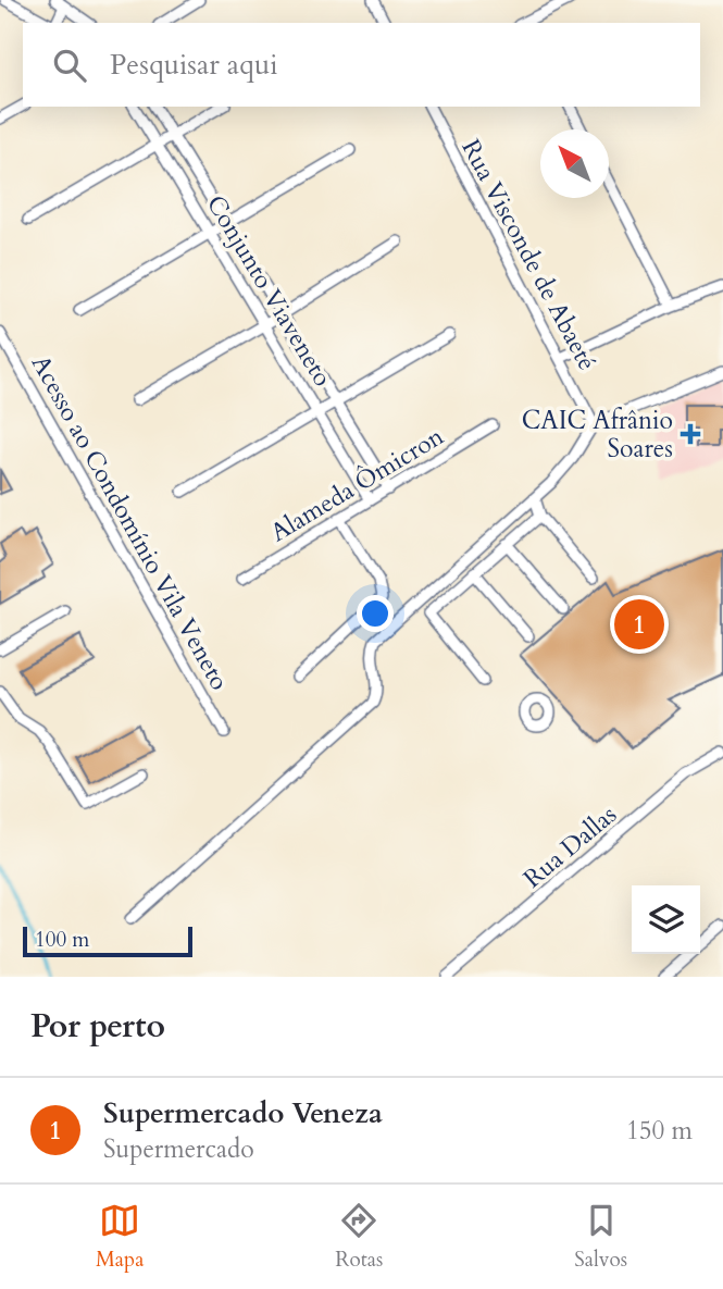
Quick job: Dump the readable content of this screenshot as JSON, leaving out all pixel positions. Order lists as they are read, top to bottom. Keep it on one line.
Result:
{"streets":{"street":["Rua Visconde de Abaeté","Conjunto Viaveneto","Alameda Ômicron","Acesso ao Condomínio Vila Veneto","Rua Dallas"]},"crossings":[["Conjunto Viaveneto","Alameda Ômicron"]],"places":{"health":["CAIC Afrânio Soares"]},"scale_bar":"100 m","north":"top left","page":{"search":"Pesquisar aqui","pins":"1","scale":"100 m","heading":"Por perto","list":[{"mark":"1","name":"Supermercado Veneza","note":"Supermercado","value":"150 m"}],"nav":["Mapa","Rotas","Salvos"]}}
